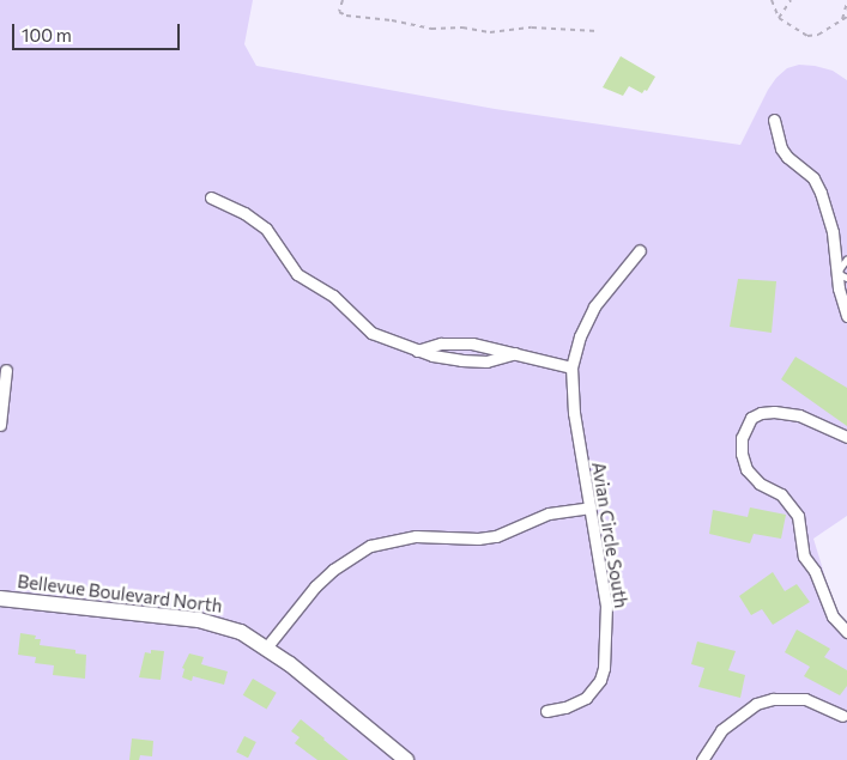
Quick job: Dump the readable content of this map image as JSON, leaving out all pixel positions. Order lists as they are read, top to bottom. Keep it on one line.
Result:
{"streets":{"main road":["Bellevue Boulevard North"],"street":["Avian Circle South"]},"scale_bar":"100 m"}
